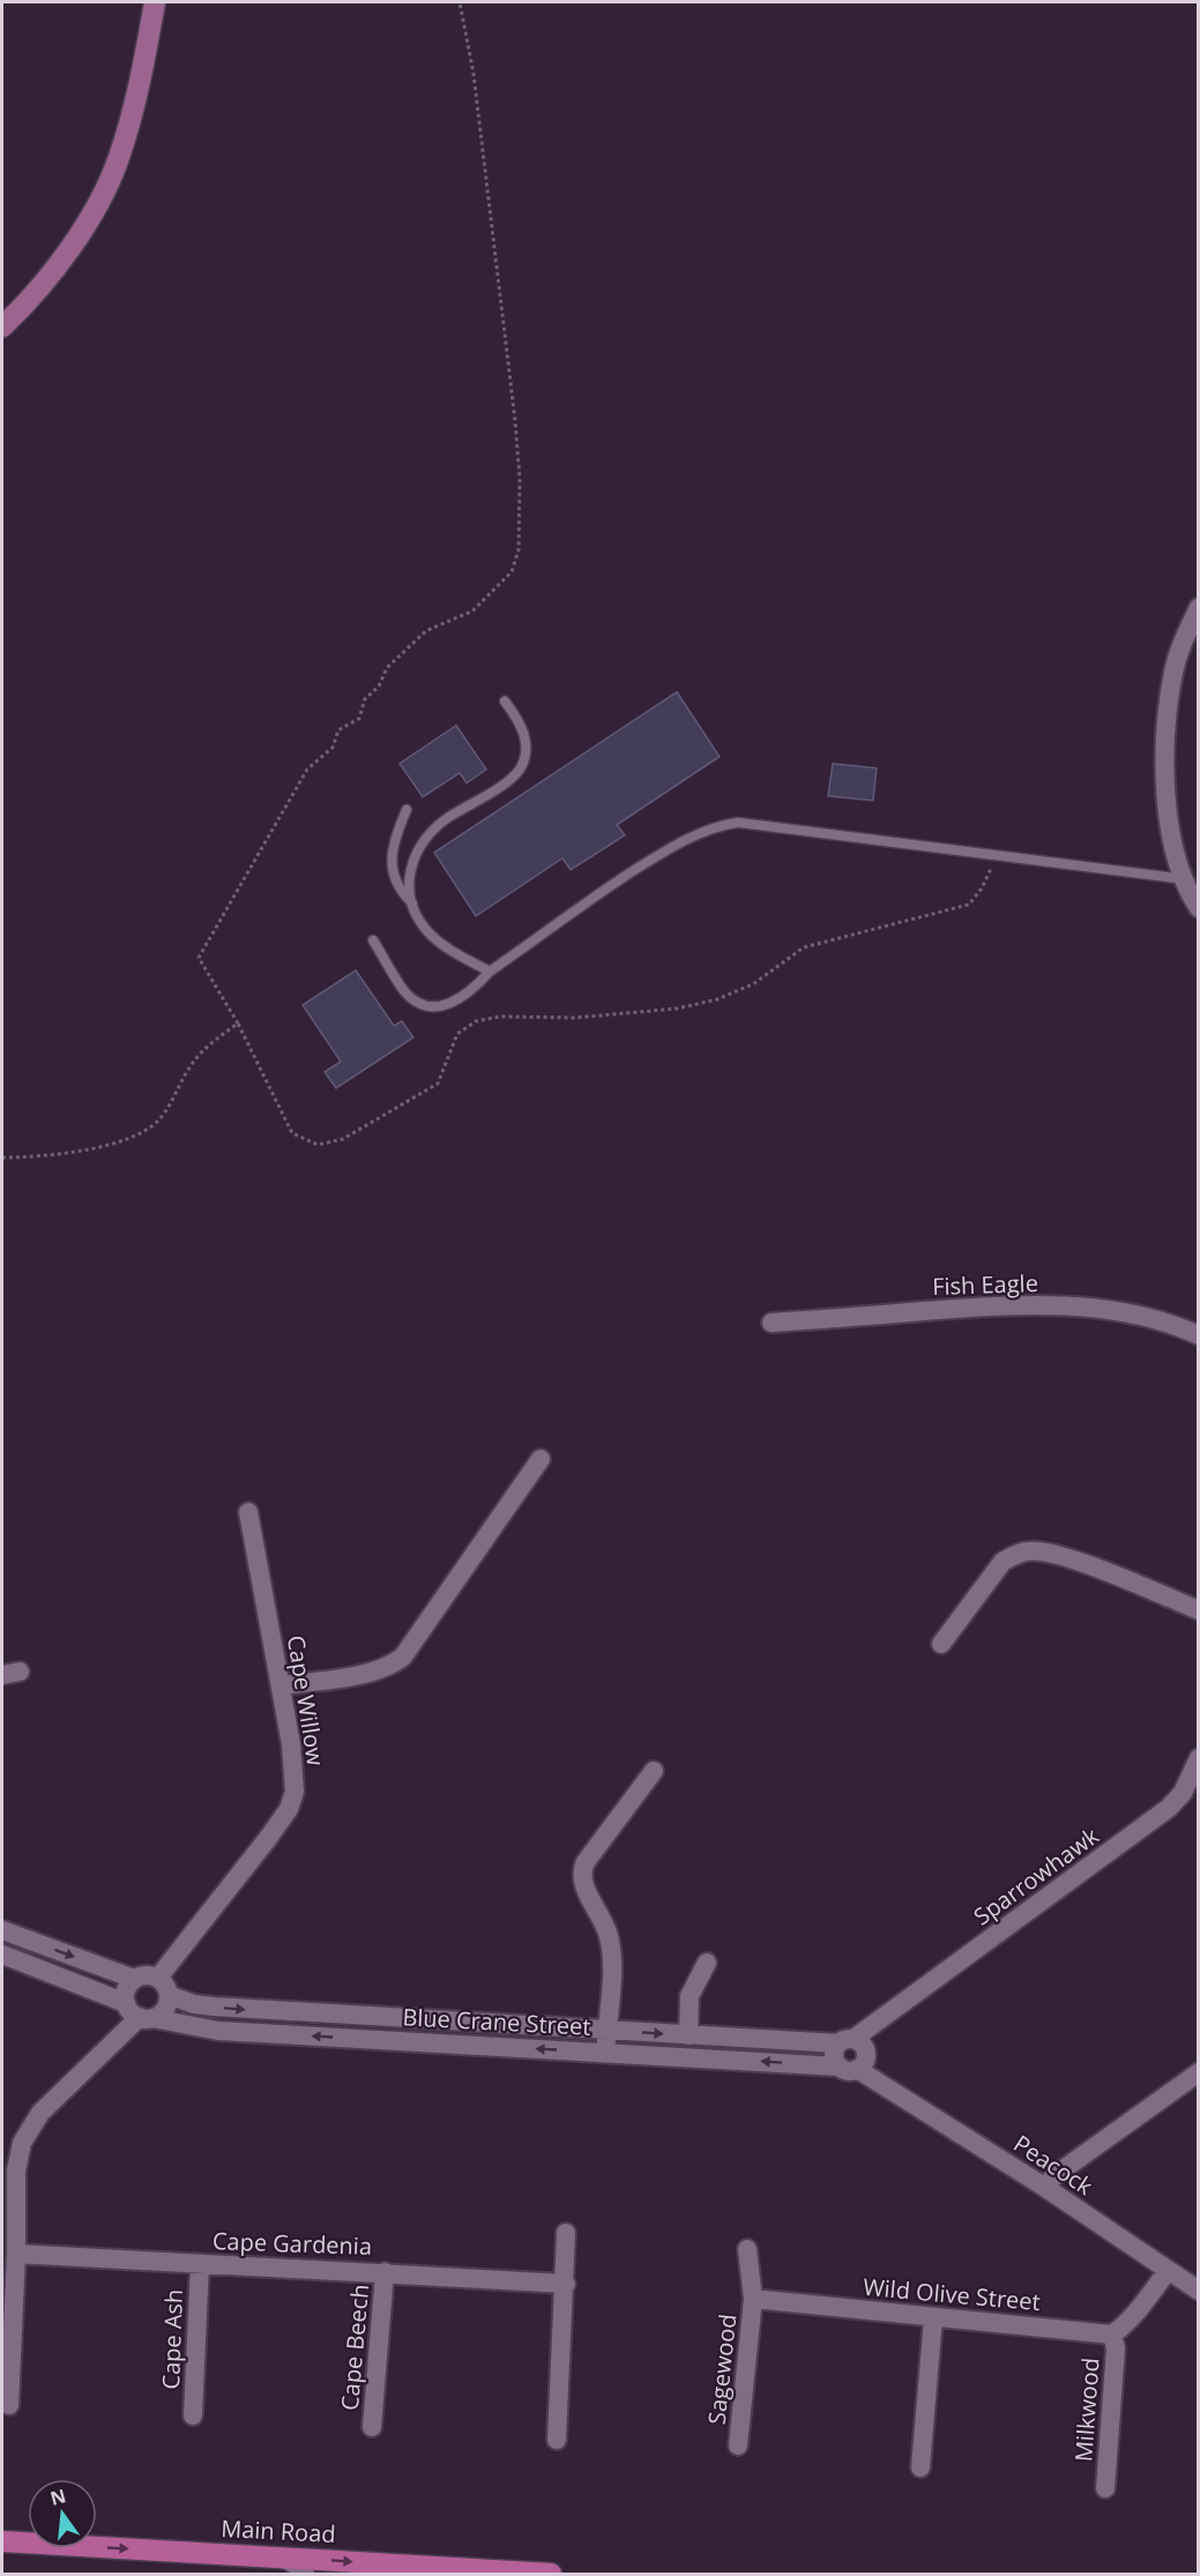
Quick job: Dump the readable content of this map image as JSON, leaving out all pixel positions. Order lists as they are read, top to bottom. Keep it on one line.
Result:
{"streets":{"main road":["Main Road"],"street":["Fish Eagle","Cape Willow","Sparrowhawk","Blue Crane Street","Peacock","Cape Gardenia","Wild Olive Street","Cape Ash","Cape Beech","Sagewood","Milkwood"]},"crossings":[["Cape Willow","Blue Crane Street"],["Sparrowhawk","Blue Crane Street"],["Sparrowhawk","Peacock"],["Blue Crane Street","Peacock"],["Cape Gardenia","Cape Ash"],["Cape Gardenia","Cape Beech"],["Wild Olive Street","Sagewood"],["Wild Olive Street","Milkwood"]],"one_way":["Main Road"],"north":"top"}
